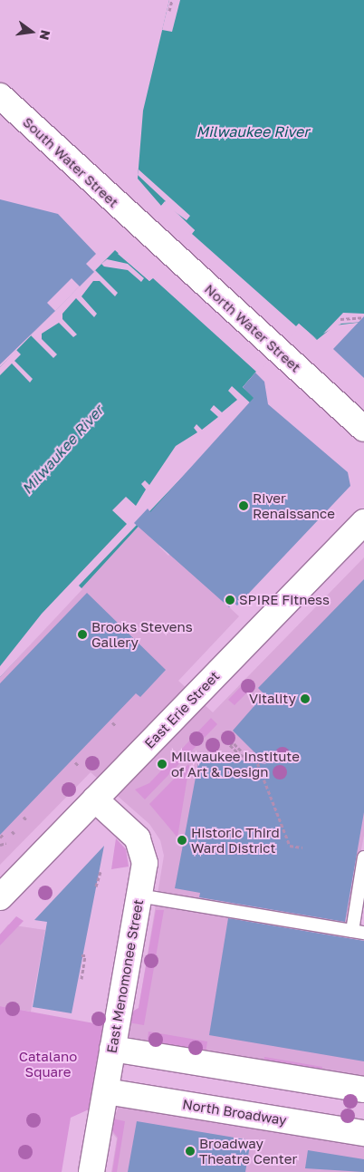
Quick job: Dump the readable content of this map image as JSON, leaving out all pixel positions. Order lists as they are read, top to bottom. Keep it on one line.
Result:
{"streets":{"street":["South Water Street","North Water Street","East Erie Street","East Menomonee Street","North Broadway"]},"crossings":[["South Water Street","North Water Street"],["East Erie Street","East Menomonee Street"],["East Menomonee Street","North Broadway"]],"water":["Milwaukee River"],"parks":["Catalano Square"],"places":["River Renaissance","SPIRE Fitness","Brooks Stevens Gallery","Vitality","Milwaukee Institute of Art & Design","Historic Third Ward District","Broadway Theatre Center"],"north":"right"}
